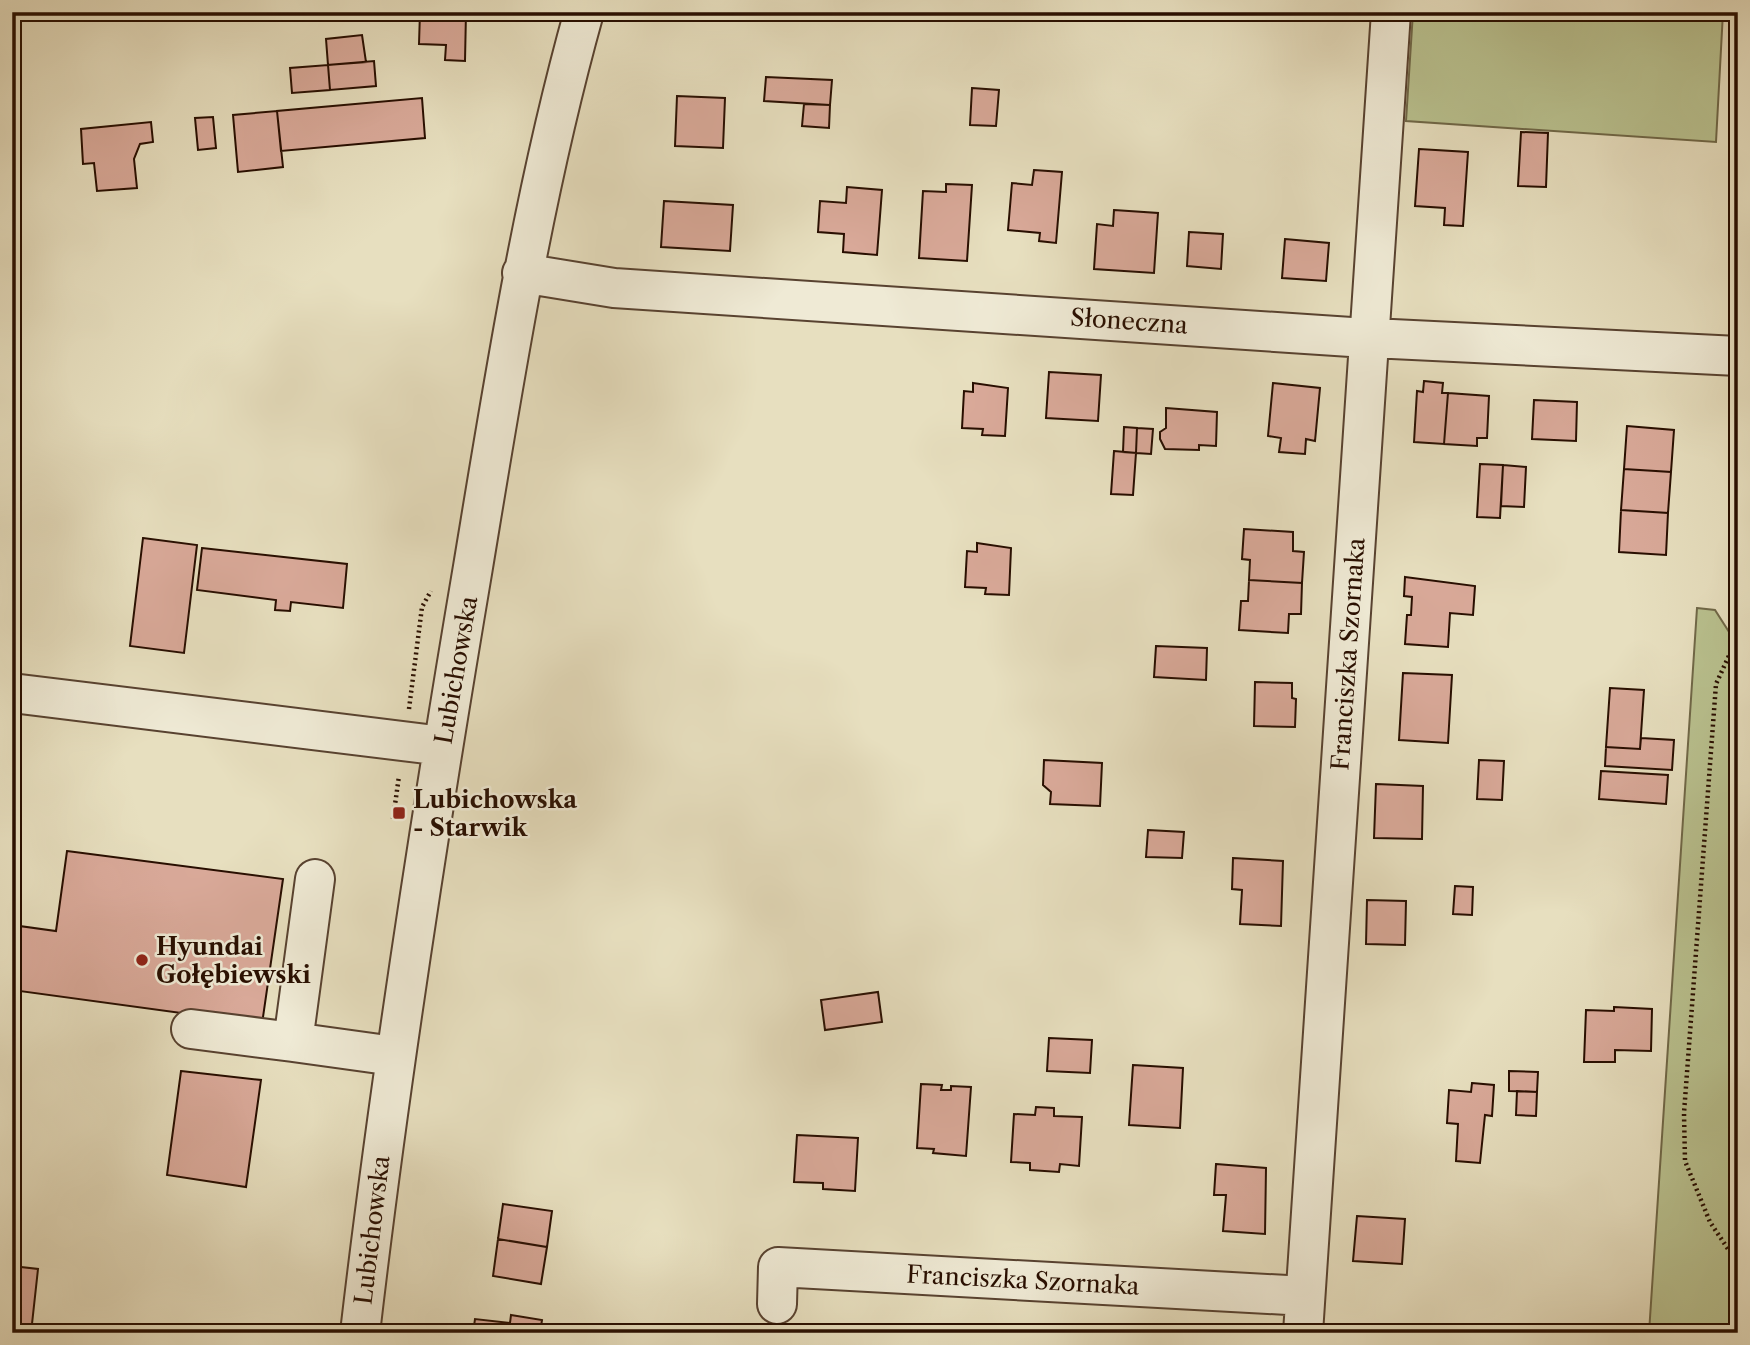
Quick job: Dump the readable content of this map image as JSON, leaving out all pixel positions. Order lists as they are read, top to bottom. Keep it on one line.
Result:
{"streets":{"street":["Słoneczna","Franciszka Szornaka","Lubichowska"]},"crossings":[["Słoneczna","Franciszka Szornaka"],["Słoneczna","Lubichowska"]],"places":{"transit":["Lubichowska - Starwik"],"other":["Hyundai Gołębiewski"]}}
